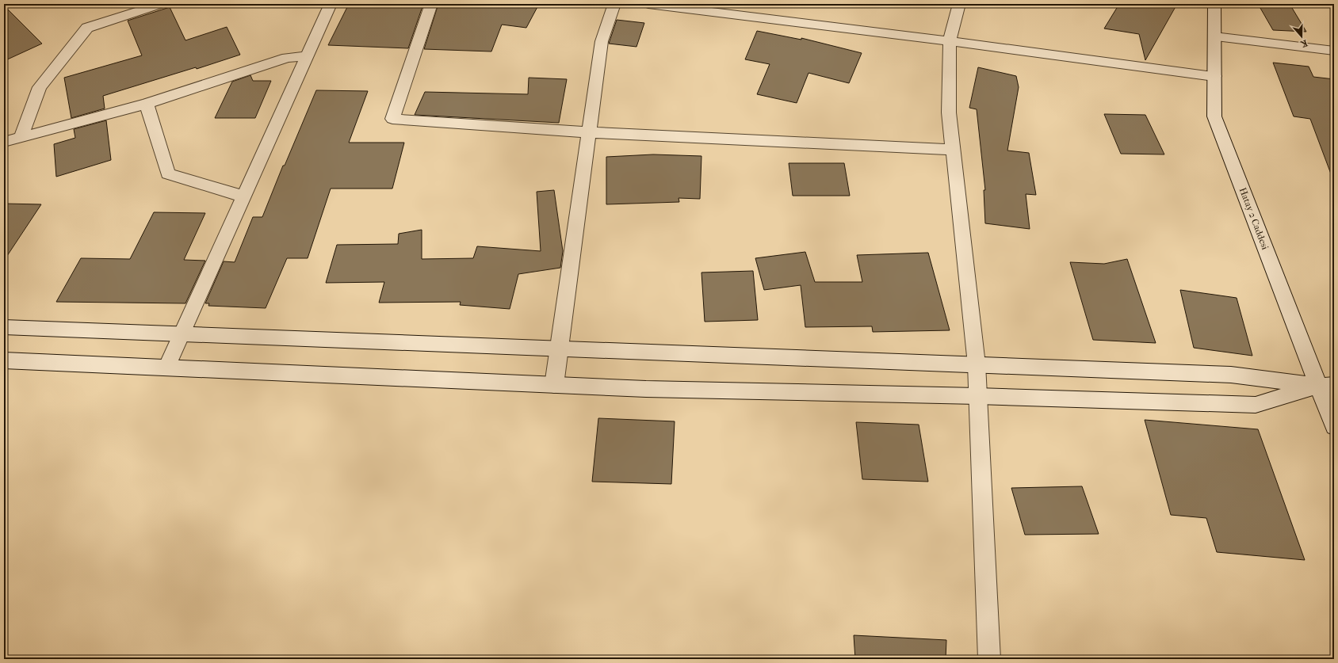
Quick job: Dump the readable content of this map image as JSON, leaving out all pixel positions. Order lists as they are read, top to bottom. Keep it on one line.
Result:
{"streets":{"street":["Hatay 2 Caddesi"]},"north":"bottom"}
